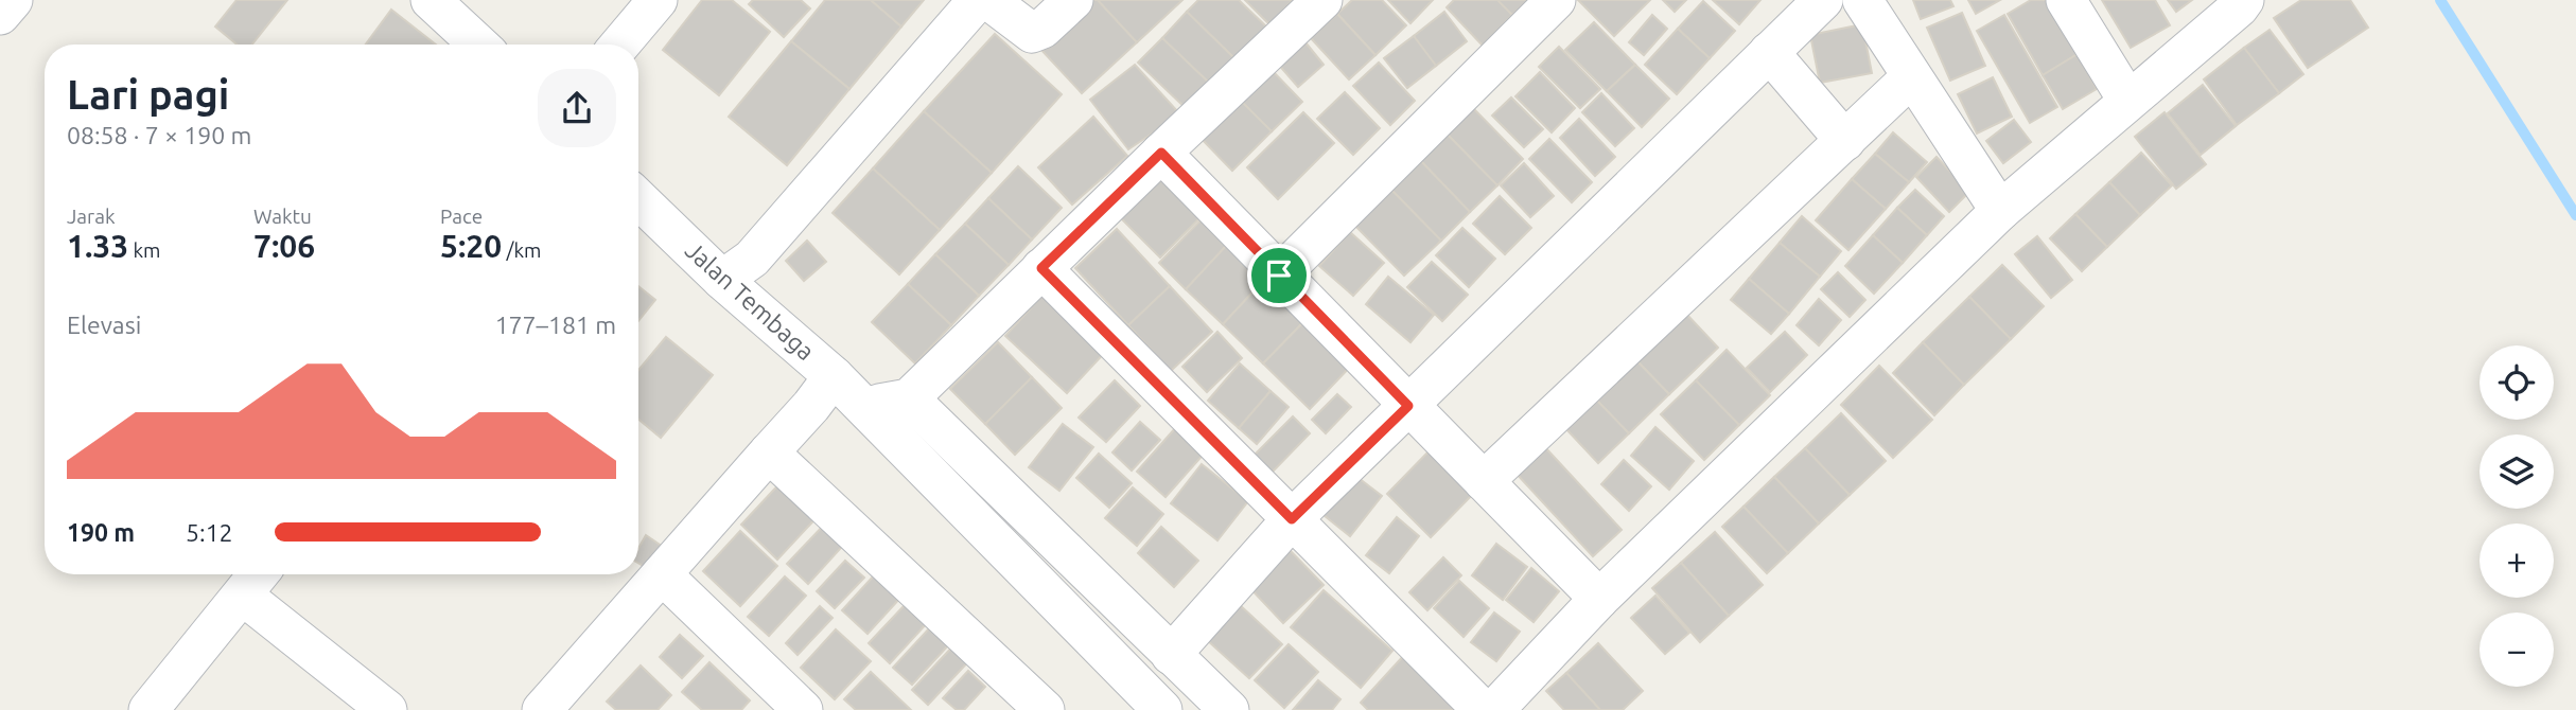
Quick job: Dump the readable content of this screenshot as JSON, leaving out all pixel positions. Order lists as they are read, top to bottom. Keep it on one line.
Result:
{"streets":{"street":["Jalan Tembaga"]},"page":{"heading":["Lari pagi","08:58 · 7 × 190 m"],"stats":[["Jarak","1.33 km"],["Waktu","7:06"],["Pace","5:20 /km"]],"chart":["Elevasi","177–181 m"],"map_buttons":["+","−"],"list":[{"name":"190 m","note":"5:12"}]}}
